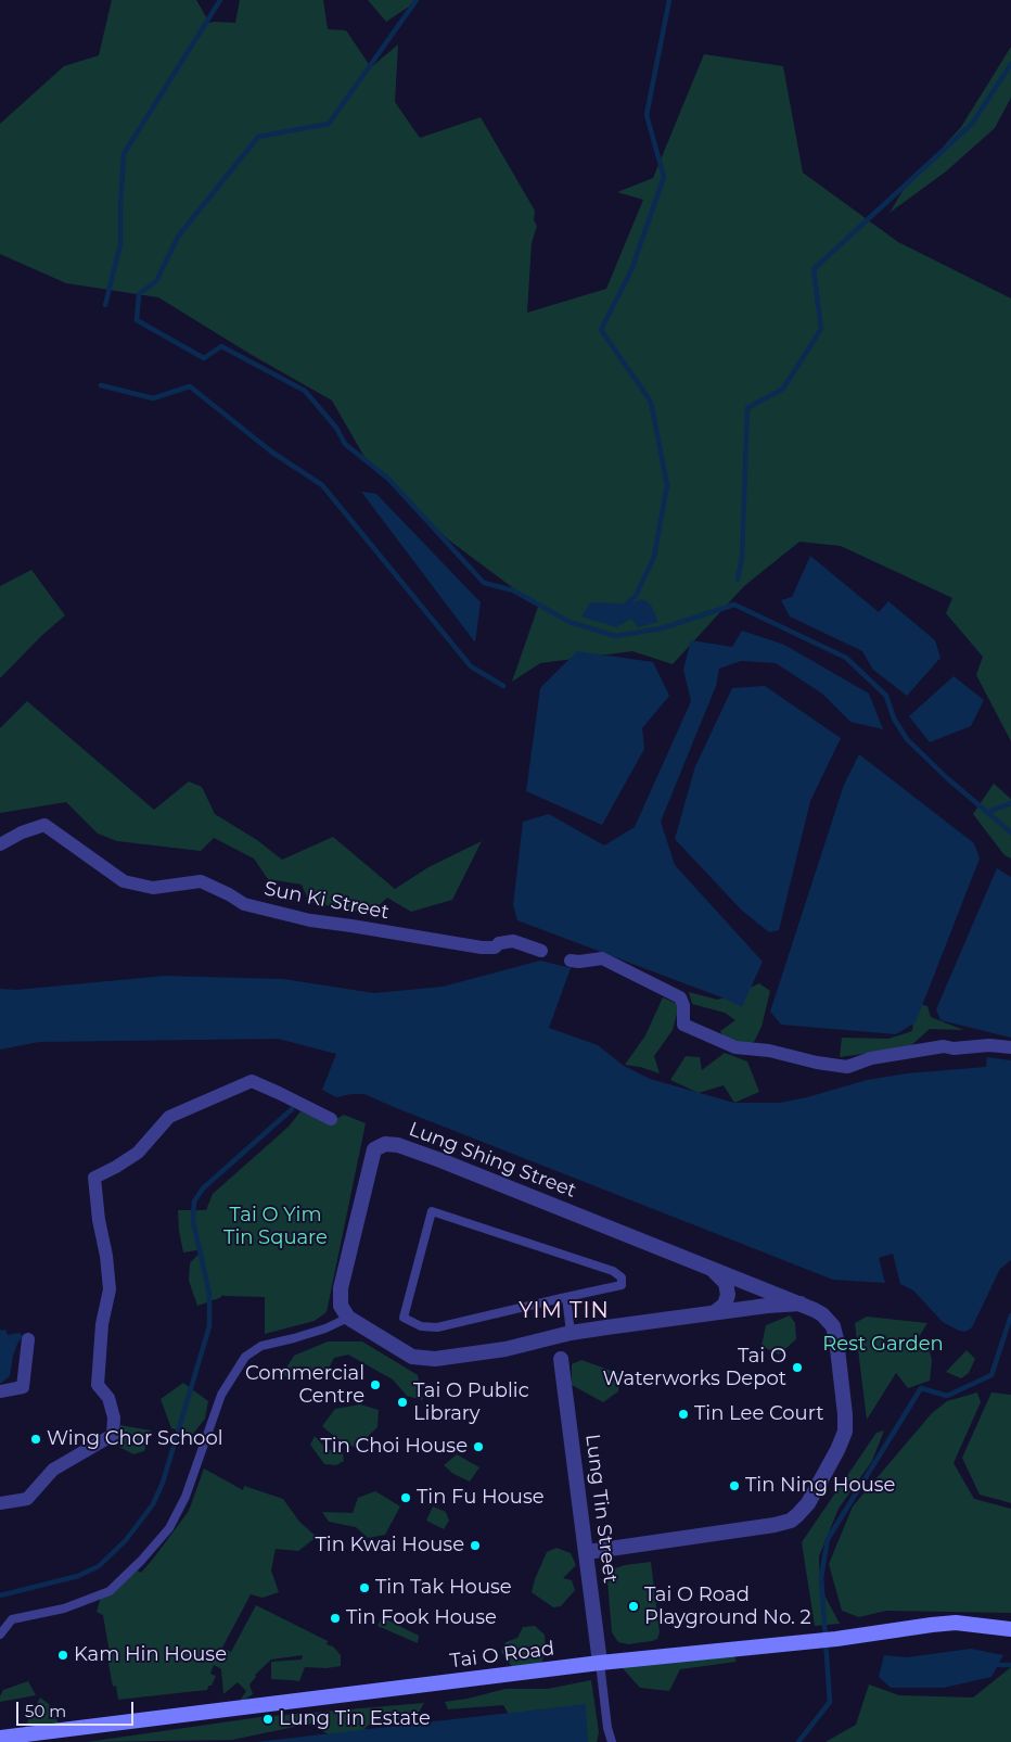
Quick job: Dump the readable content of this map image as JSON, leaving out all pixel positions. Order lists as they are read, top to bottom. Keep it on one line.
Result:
{"streets":{"main road":["Tai O Road"],"street":["Sun Ki Street","Lung Shing Street","Lung Tin Street"]},"crossings":[["Lung Shing Street","Lung Tin Street"],["Lung Tin Street","Tai O Road"]],"districts":["YIM TIN"],"parks":["Tai O Yim Tin Square","Rest Garden"],"places":["Tai O Waterworks Depot","Commercial Centre","Tai O Public Library","Tin Lee Court","Wing Chor School","Tin Choi House","Tin Ning House","Tin Fu House","Tin Kwai House","Tin Tak House","Tai O Road Playground No. 2","Tin Fook House","Kam Hin House","Lung Tin Estate"],"scale_bar":"50 m"}
